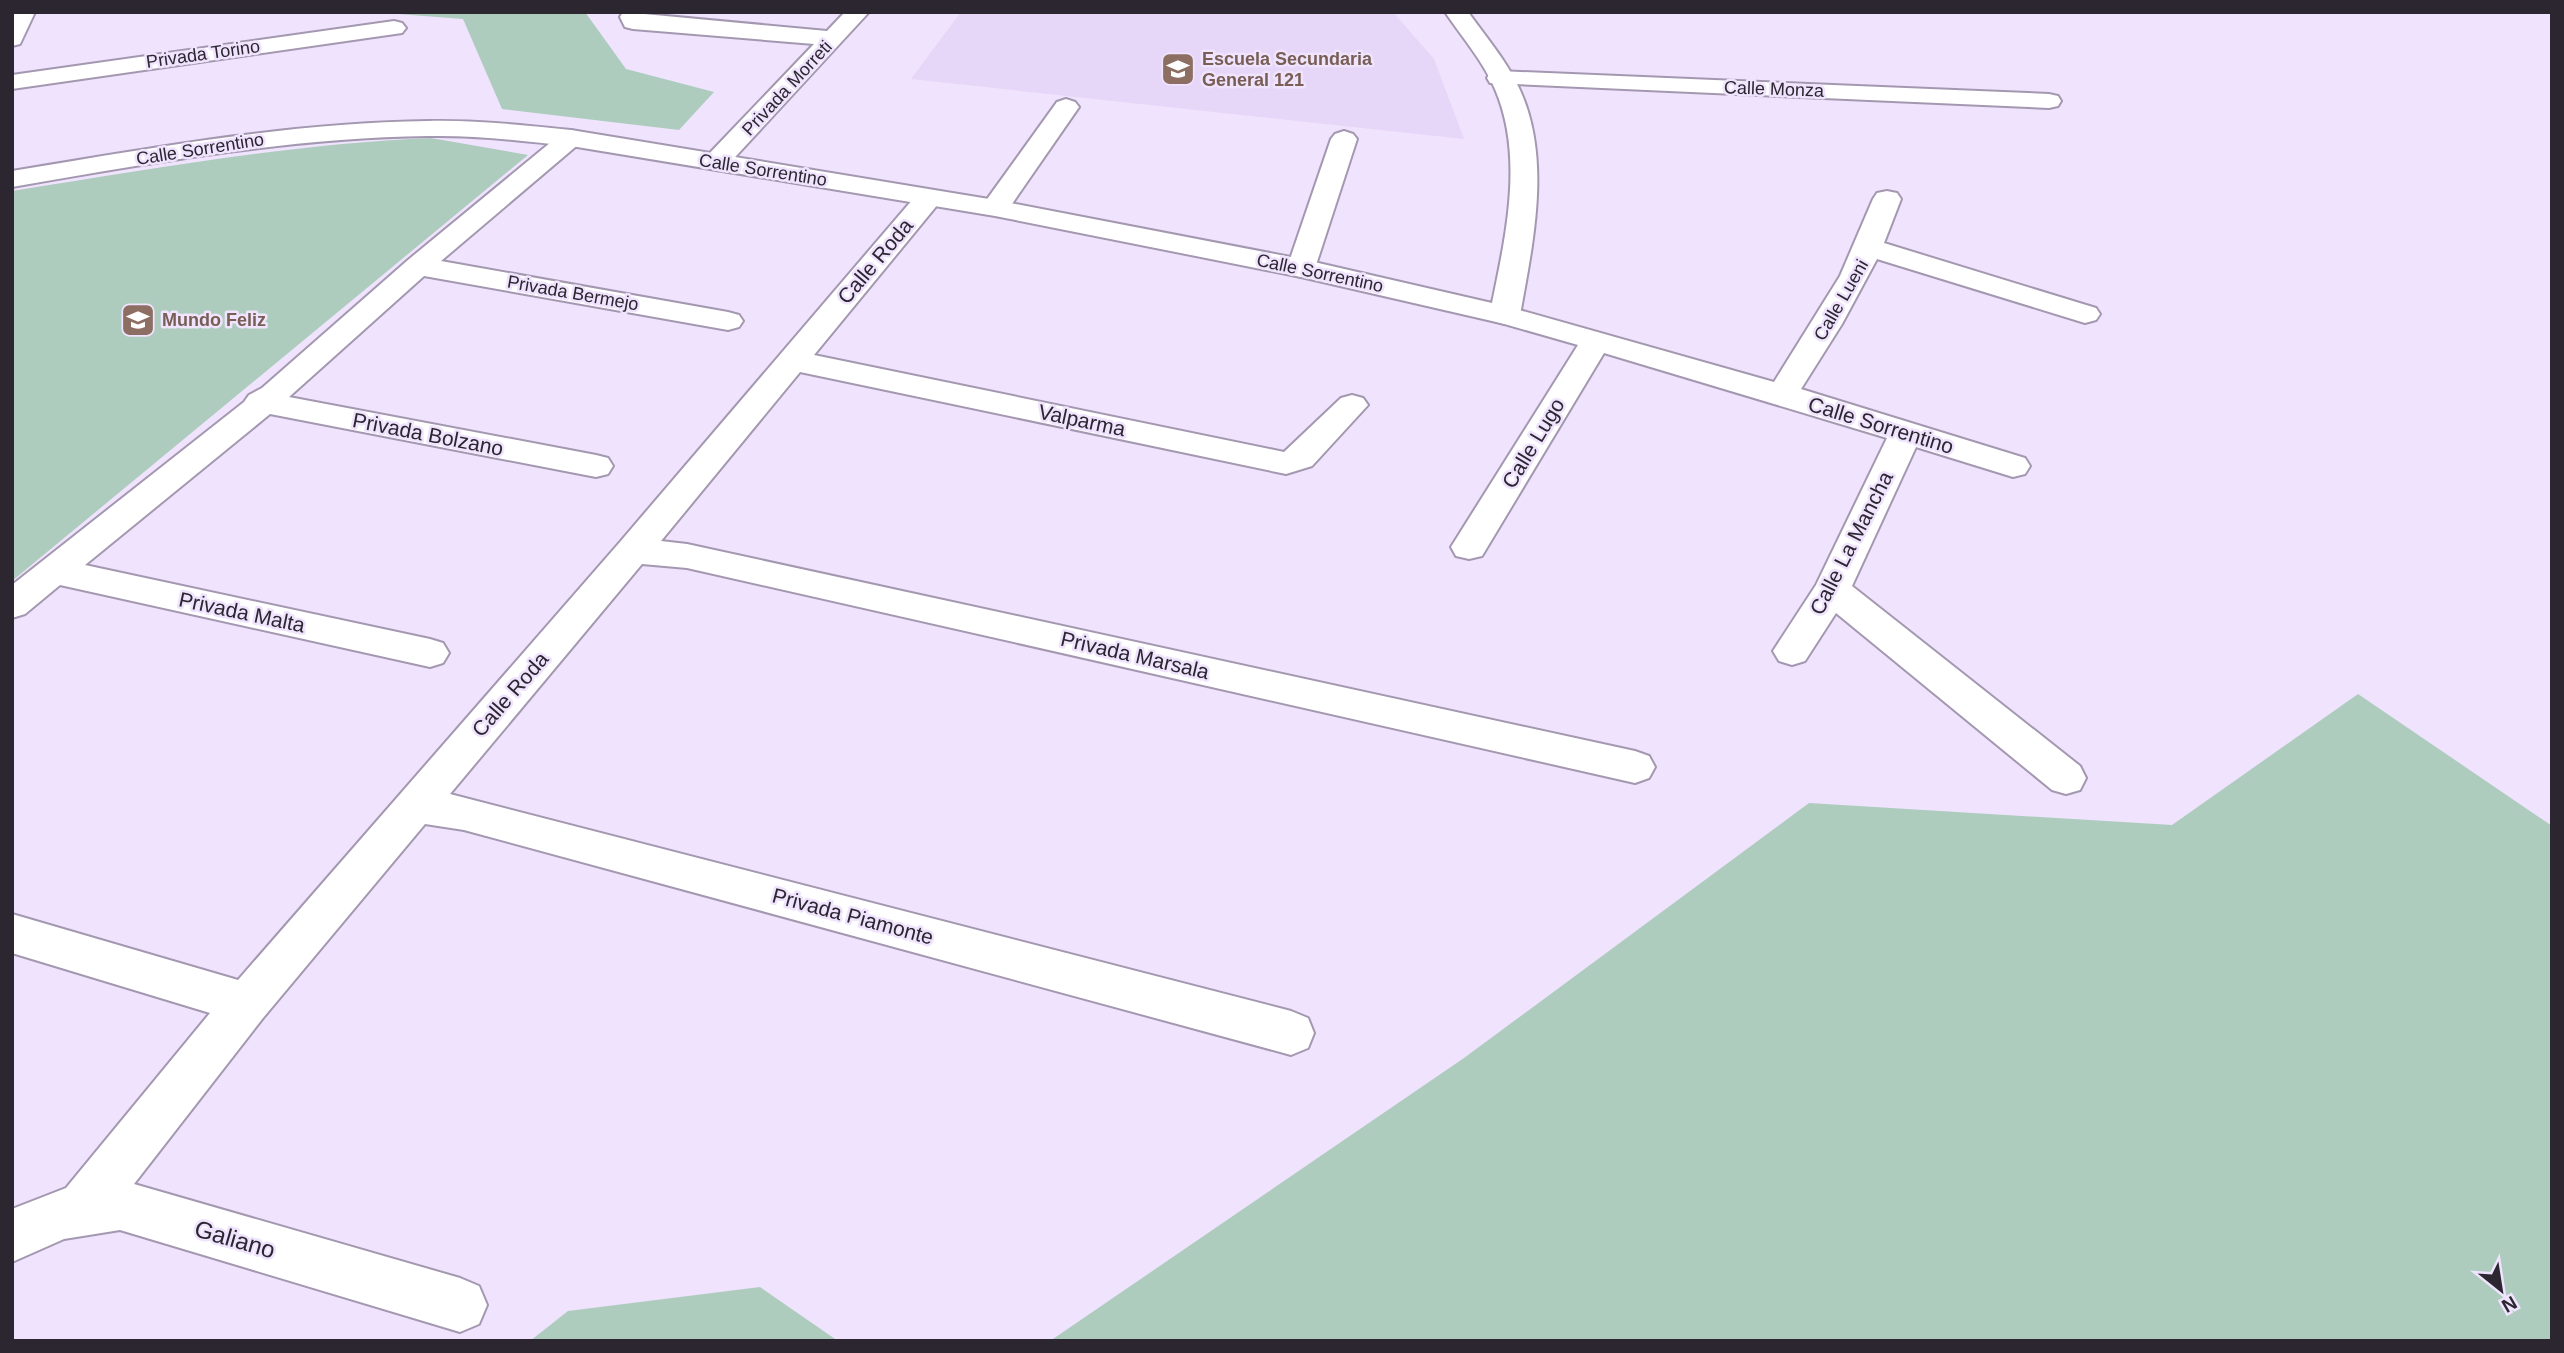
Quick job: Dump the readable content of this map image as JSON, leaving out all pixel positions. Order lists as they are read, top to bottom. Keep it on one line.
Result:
{"streets":{"street":["Privada Torino","Privada Morreti","Calle Monza","Calle Sorrentino","Calle Roda","Privada Bermejo","Calle Lueni","Valparma","Privada Bolzano","Calle Lugo","Calle La Mancha","Privada Malta","Privada Marsala","Privada Piamonte","Galiano"]},"crossings":[["Privada Morreti","Calle Sorrentino"],["Calle Sorrentino","Calle Roda"],["Calle Sorrentino","Calle Lueni"],["Calle Sorrentino","Calle Lugo"],["Calle Sorrentino","Calle La Mancha"],["Calle Roda","Valparma"],["Calle Roda","Privada Marsala"],["Calle Roda","Privada Piamonte"],["Calle Roda","Galiano"]],"places":{"school or university":["Escuela Secundaria General 121","Mundo Feliz"]},"north":"bottom right"}
